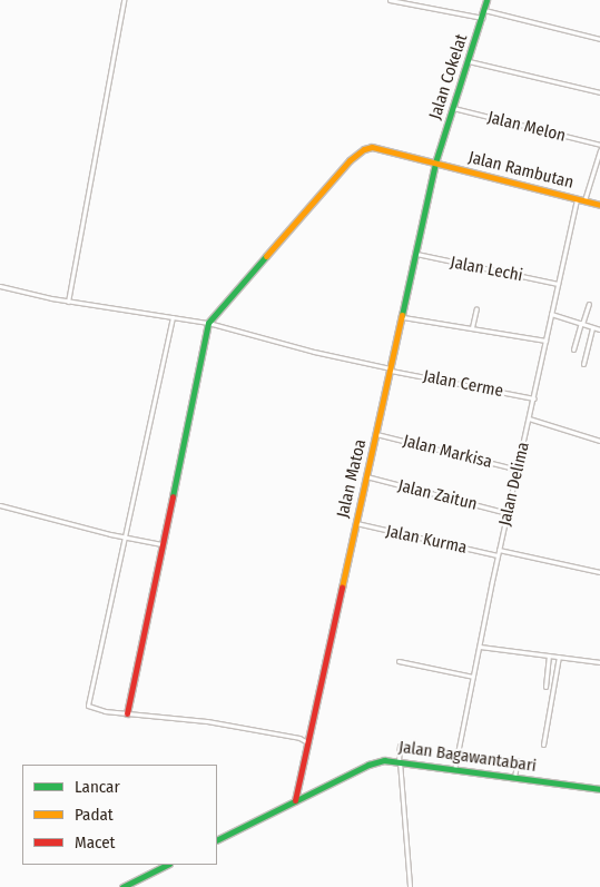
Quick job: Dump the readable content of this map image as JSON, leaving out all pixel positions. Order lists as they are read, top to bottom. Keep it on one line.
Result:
{"streets":{"street":["Jalan Cokelat","Jalan Melon","Jalan Rambutan","Jalan Lechi","Jalan Cerme","Jalan Markisa","Jalan Matoa","Jalan Delima","Jalan Zaitun","Jalan Kurma","Jalan Bagawantabari"]},"crossings":[["Jalan Cokelat","Jalan Melon"],["Jalan Cokelat","Jalan Rambutan"],["Jalan Cokelat","Jalan Matoa"],["Jalan Rambutan","Jalan Cerme"],["Jalan Rambutan","Jalan Matoa"],["Jalan Rambutan","Jalan Delima"],["Jalan Lechi","Jalan Matoa"],["Jalan Lechi","Jalan Delima"],["Jalan Cerme","Jalan Matoa"],["Jalan Cerme","Jalan Delima"],["Jalan Markisa","Jalan Matoa"],["Jalan Markisa","Jalan Delima"],["Jalan Matoa","Jalan Zaitun"],["Jalan Matoa","Jalan Kurma"],["Jalan Matoa","Jalan Bagawantabari"],["Jalan Delima","Jalan Zaitun"],["Jalan Delima","Jalan Kurma"],["Jalan Delima","Jalan Bagawantabari"]],"legend":["Lancar","Padat","Macet"]}
